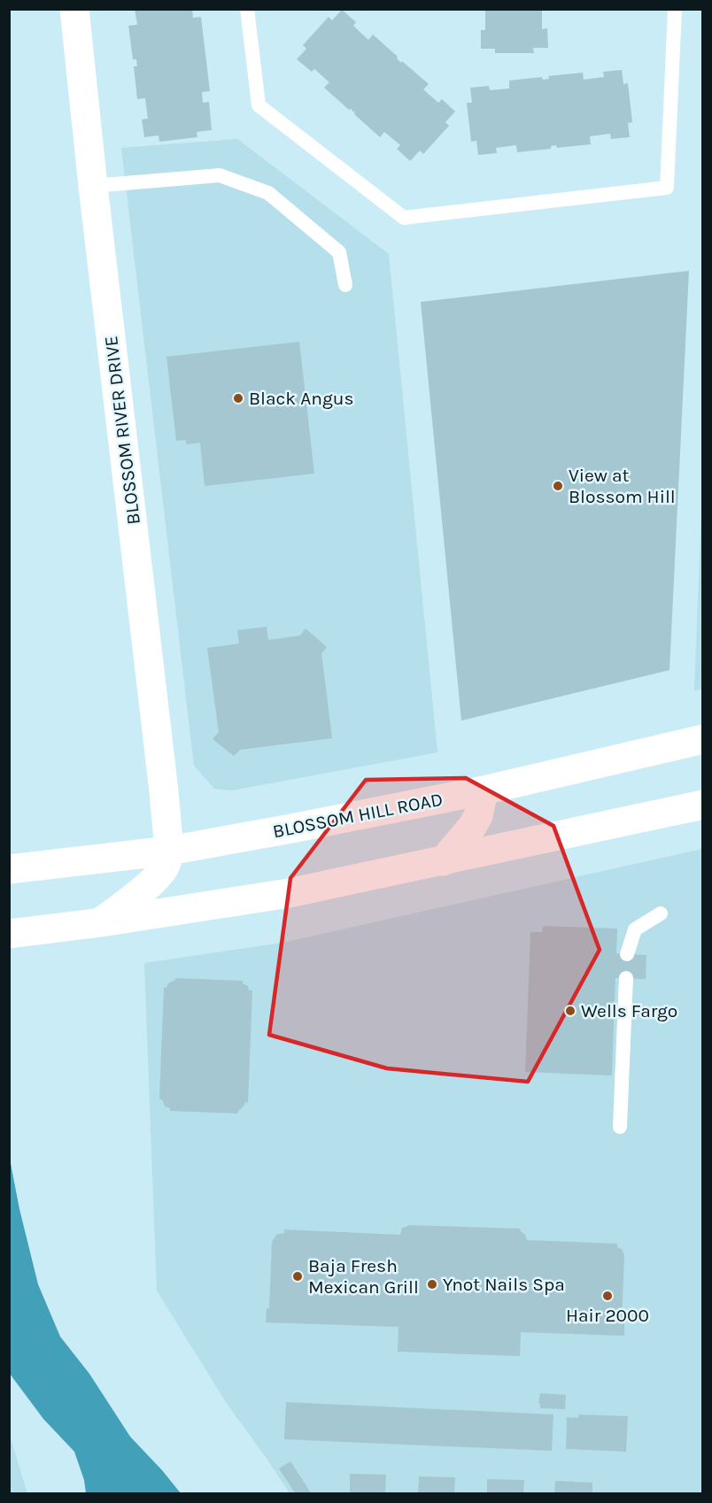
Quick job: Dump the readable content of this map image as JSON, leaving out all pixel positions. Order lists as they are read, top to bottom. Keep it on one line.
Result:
{"streets":{"main road":["BLOSSOM RIVER DRIVE","BLOSSOM HILL ROAD"]},"crossings":[["BLOSSOM RIVER DRIVE","BLOSSOM HILL ROAD"]],"places":["Black Angus","View at Blossom Hill","Wells Fargo","Baja Fresh Mexican Grill","Ynot Nails Spa","Hair 2000"]}
